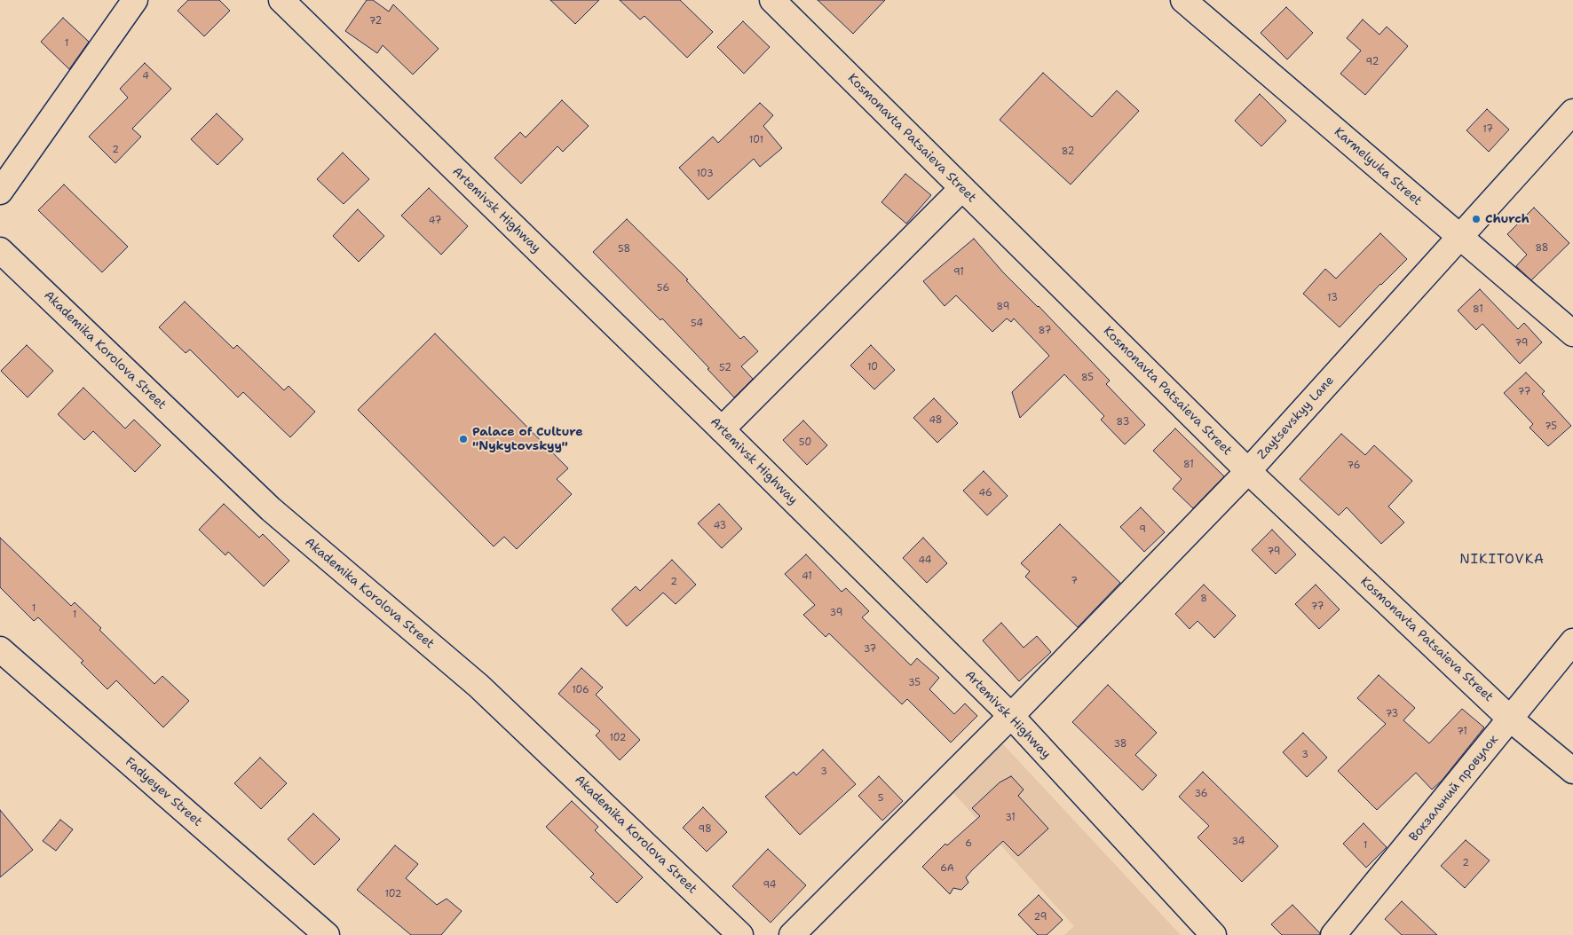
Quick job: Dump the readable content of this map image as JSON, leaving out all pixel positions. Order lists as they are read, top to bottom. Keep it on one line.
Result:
{"streets":{"street":["Kosmonavta Patsaieva Street","Karmelyuka Street","Artemivsk Highway","Akademika Korolova Street","Zaytsevskyy Lane","Вокзальний провулок","Fadyeyev Street"]},"crossings":[["Kosmonavta Patsaieva Street","Zaytsevskyy Lane"],["Kosmonavta Patsaieva Street","Вокзальний провулок"],["Karmelyuka Street","Zaytsevskyy Lane"],["Artemivsk Highway","Zaytsevskyy Lane"]],"districts":["NIKITOVKA"],"places":["Church","Palace of Culture \"Nykytovskyy\""],"house_numbers":["72","1","92","4","17","101","2","82","103","47","88","58","91","56","13","89","81","54","87","79","10","52","85","77","48","83","75","50","81","76","46","43","9","79","44","41","7","2","8","77","1","39","1","37","35","106","73","71","102","38","3","3","36","5","31","98","34","6","1","2","6А","94","102","29"]}
